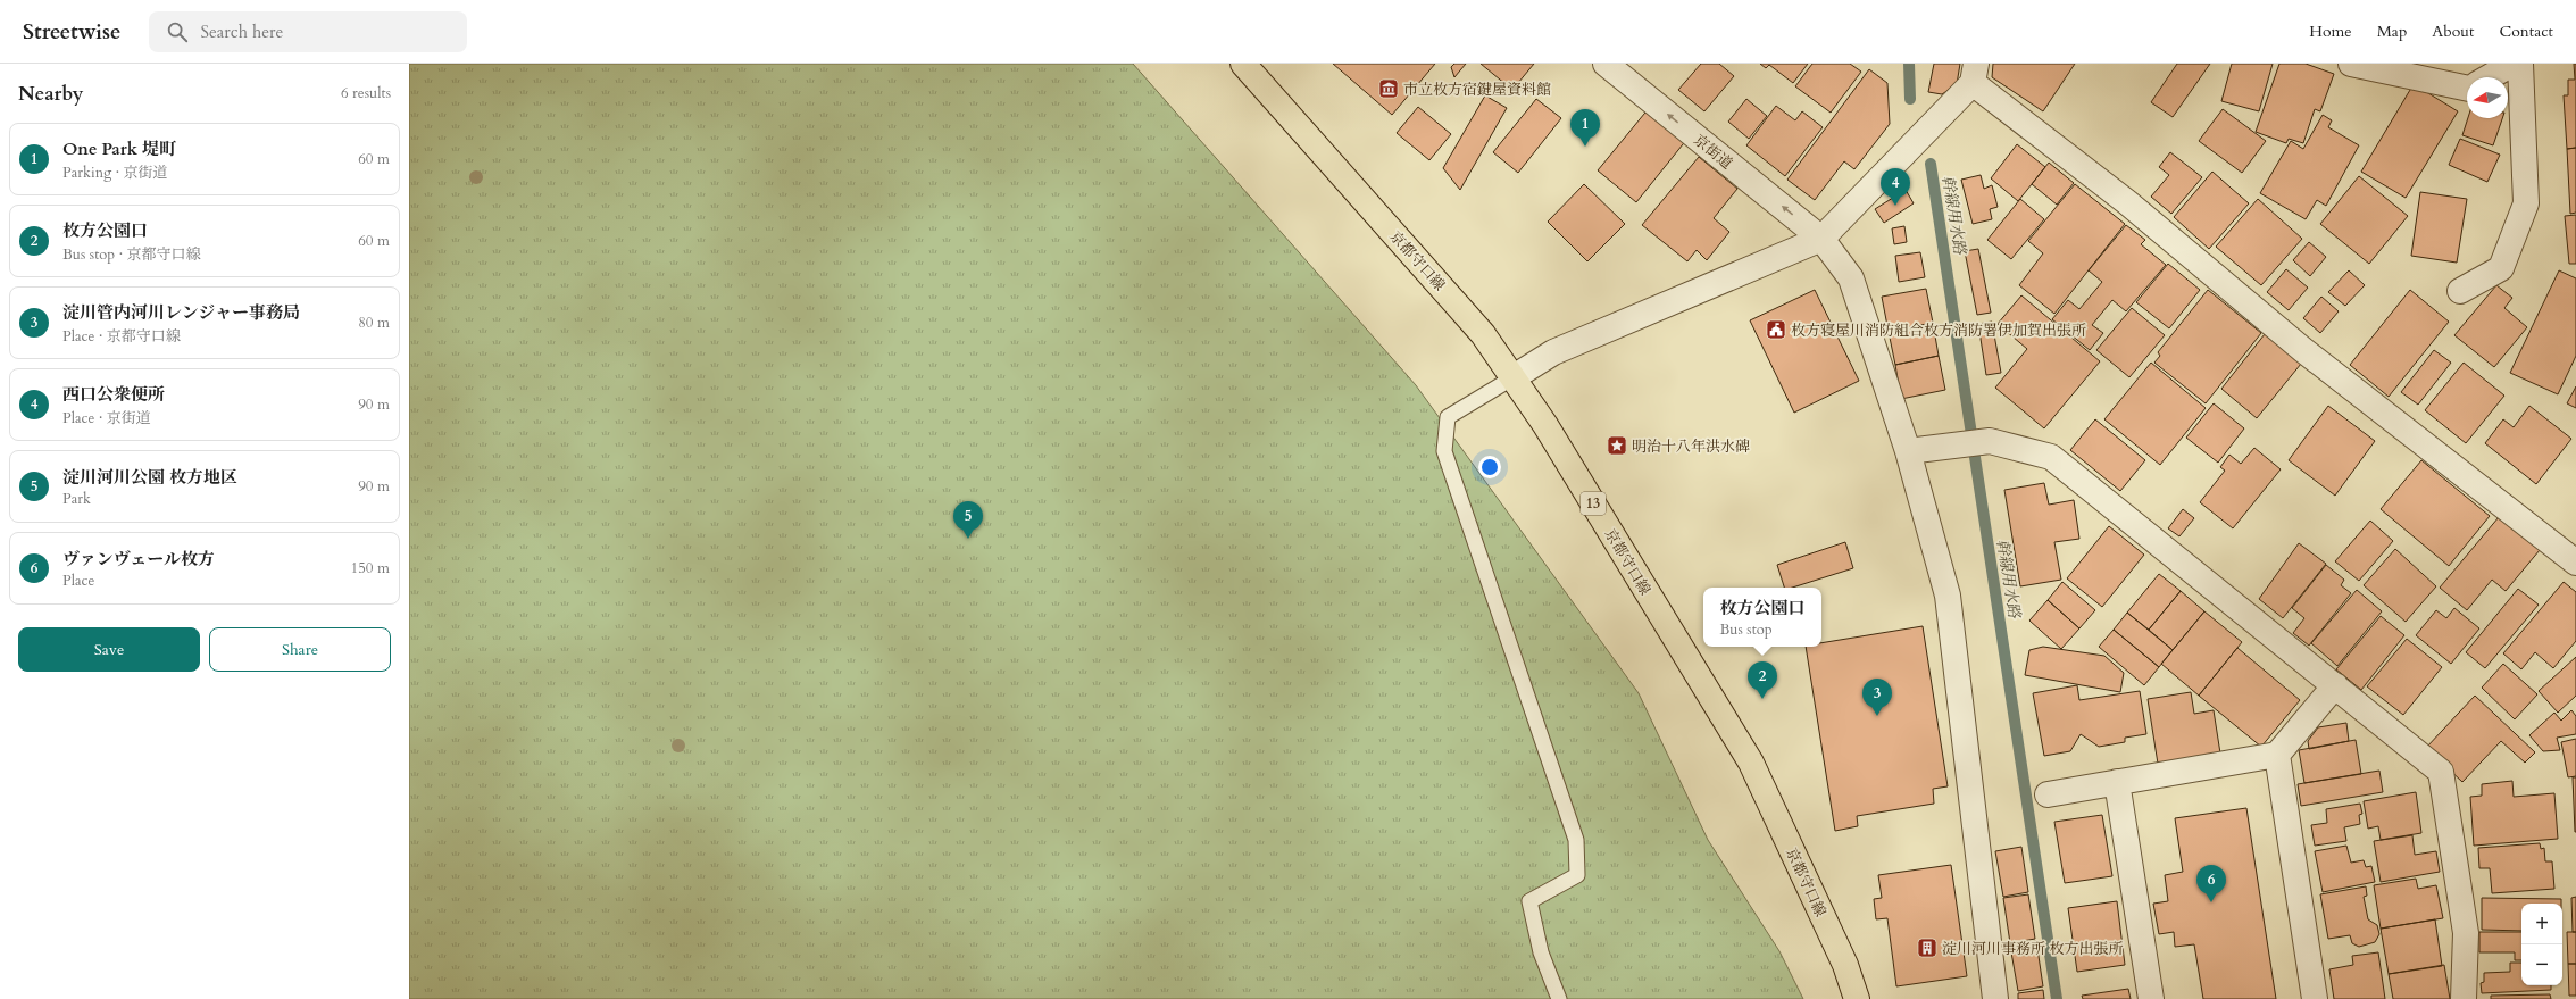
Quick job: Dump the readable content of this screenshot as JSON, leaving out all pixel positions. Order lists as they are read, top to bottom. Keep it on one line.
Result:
{"streets":{"main road":["京都守口線","13"],"street":["京街道"]},"water":["幹線用水路"],"places":{"museum":["市立枚方宿鍵屋資料館"],"public building":["枚方寝屋川消防組合枚方消防署伊加賀出張所"],"place":["明治十八年洪水碑"],"building":["淀川河川事務所 枚方出張所"]},"north":"left","page":{"header":"Streetwise","search":"Search here","nav":["Home","Map","About","Contact"],"heading":["Nearby","6 results"],"pins":["1","4","5","2","3","6"],"list":[{"mark":"1","name":"One Park 堤町","note":"Parking · 京街道","value":"60 m"},{"mark":"2","name":"枚方公園口","note":"Bus stop · 京都守口線","value":"60 m"},{"mark":"3","name":"淀川管内河川レンジャー事務局","note":"Place · 京都守口線","value":"80 m"},{"mark":"4","name":"西口公衆便所","note":"Place · 京街道","value":"90 m"},{"mark":"5","name":"淀川河川公園 枚方地区","note":"Park","value":"90 m"},{"mark":"6","name":"ヴァンヴェール枚方","note":"Place","value":"150 m"}],"popup":["枚方公園口","Bus stop"],"buttons":["Save","Share"],"map_buttons":["+","−"]}}
